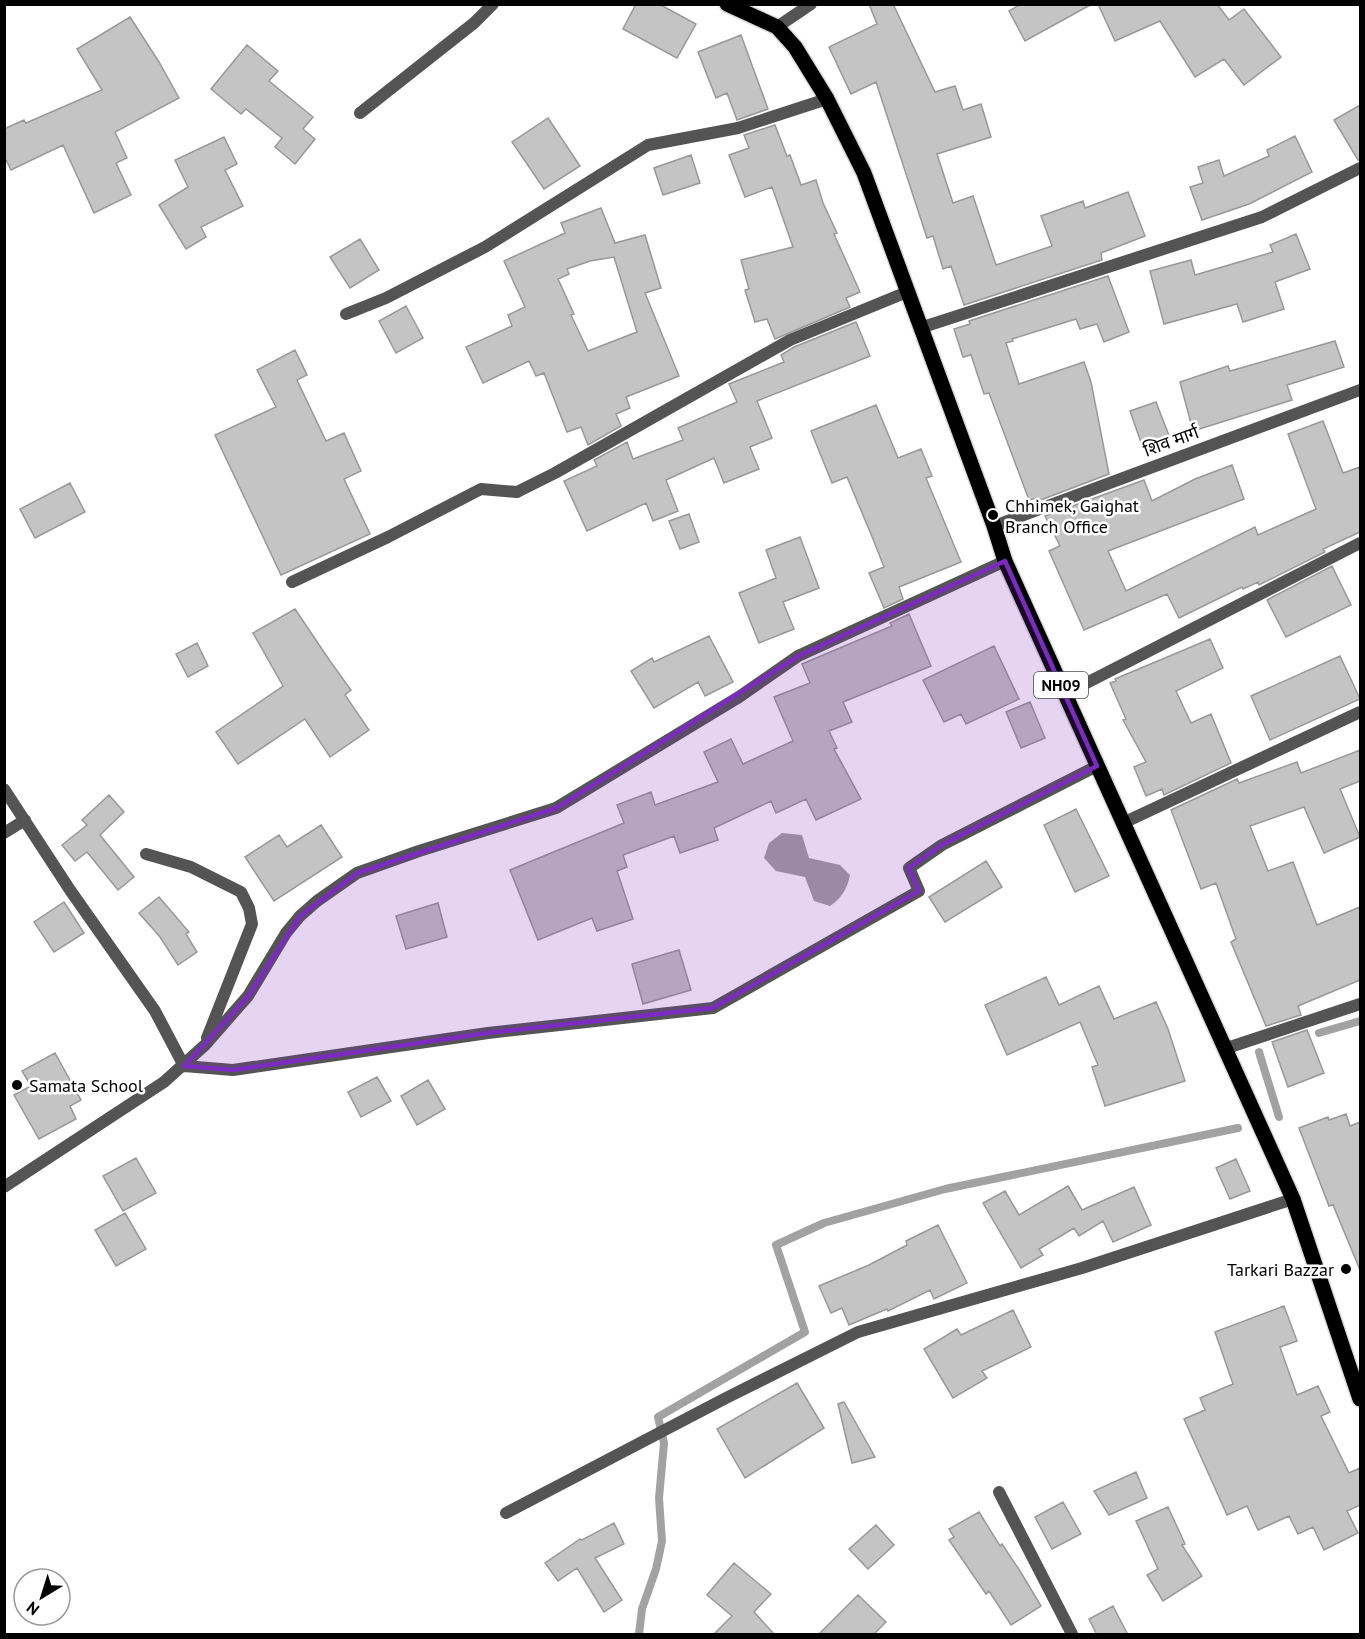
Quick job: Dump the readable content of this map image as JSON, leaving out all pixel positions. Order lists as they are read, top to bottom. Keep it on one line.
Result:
{"streets":{"main road":["NH09"],"street":["शिव मार्ग"]},"crossings":[["शिव मार्ग","NH09"]],"places":["Chhimek, Gaighat Branch Office","Samata School","Tarkari Bazzar"],"north":"bottom left"}
